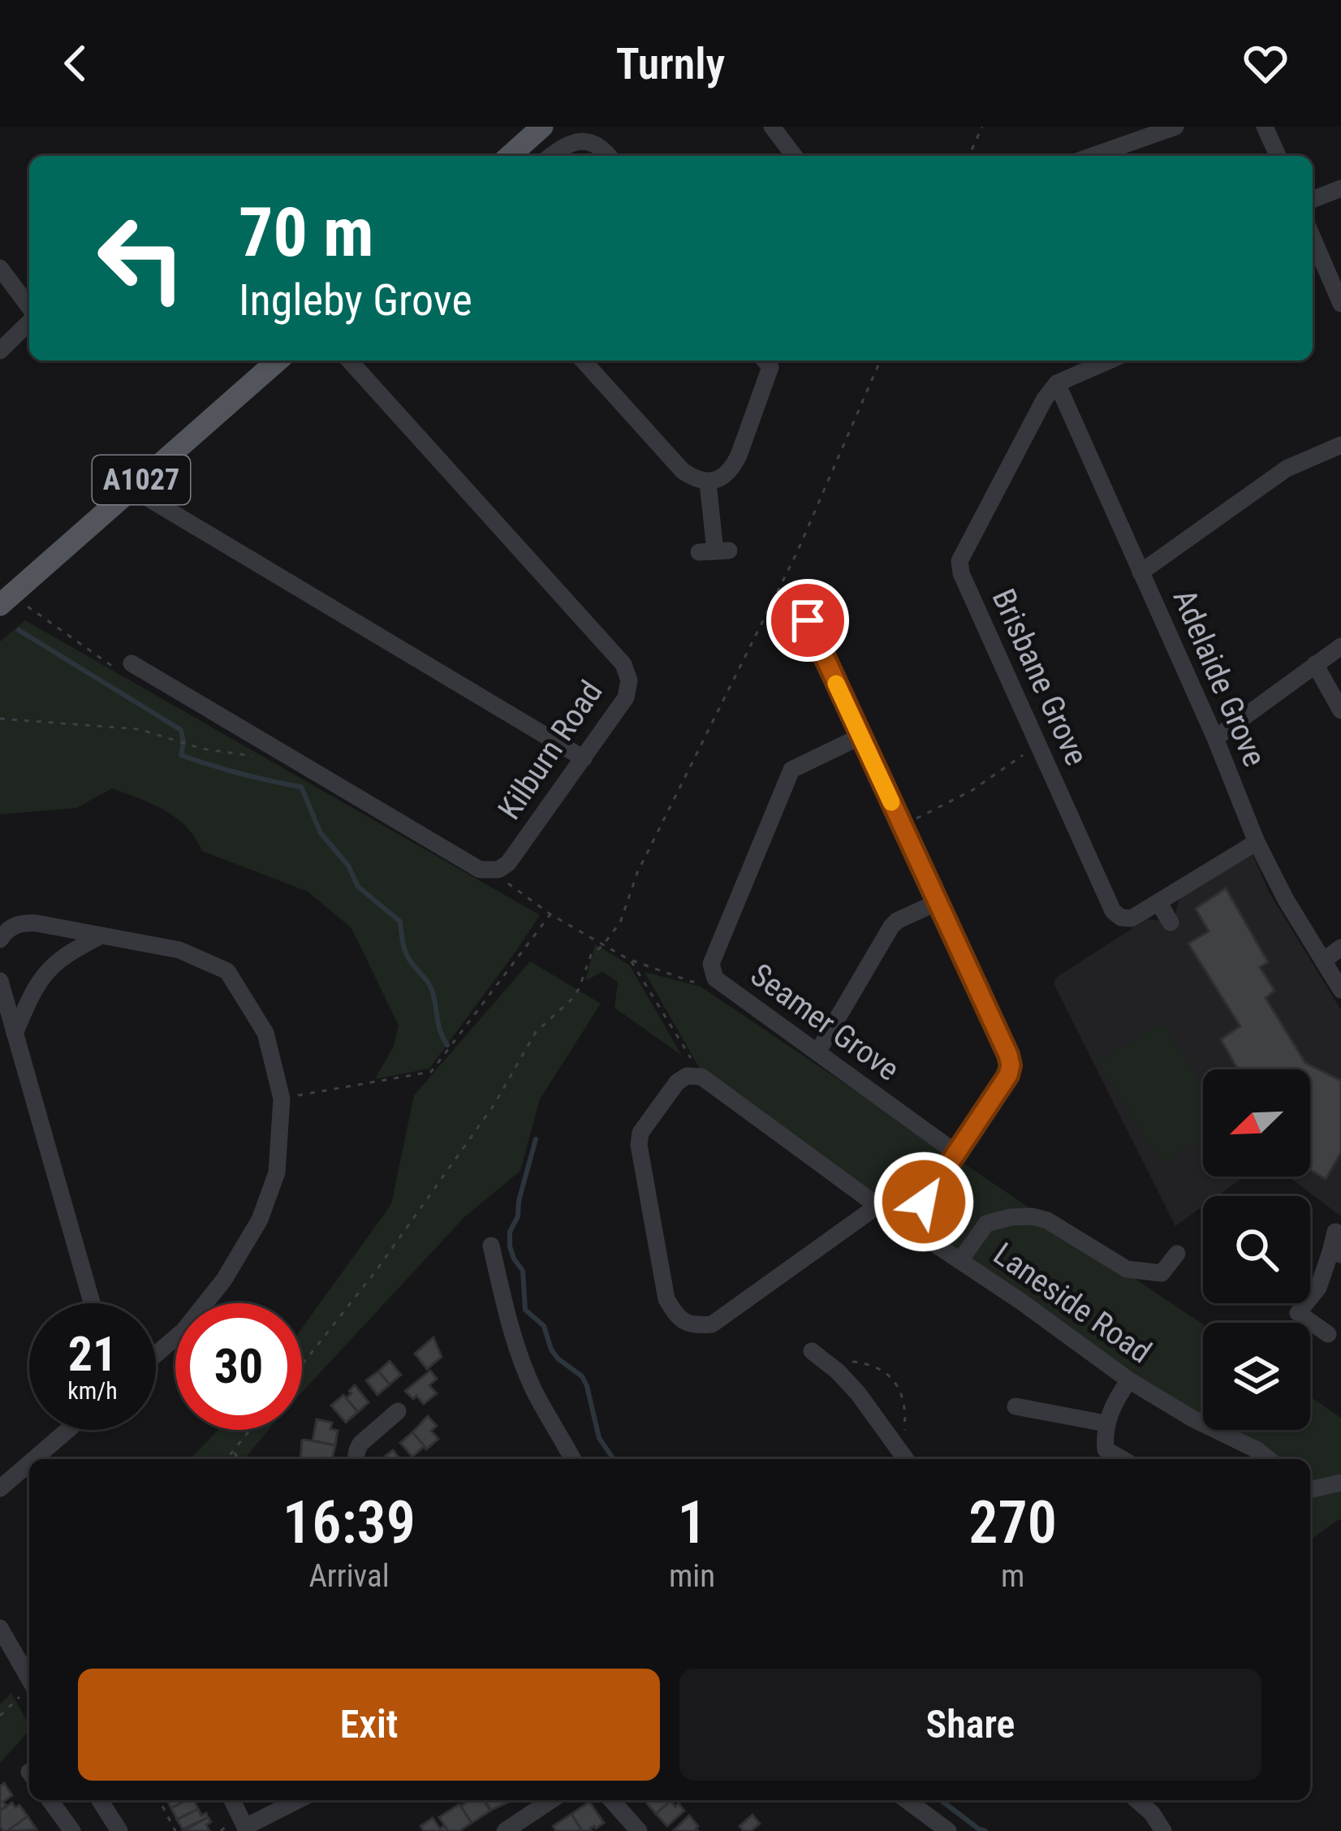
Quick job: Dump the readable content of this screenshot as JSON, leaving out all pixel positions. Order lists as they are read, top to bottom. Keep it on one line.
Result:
{"streets":{"main road":["A1027"],"street":["Brisbane Grove","Adelaide Grove","Kilburn Road","Seamer Grove","Laneside Road"]},"crossings":[["Brisbane Grove","Adelaide Grove"]],"north":"bottom left","page":{"header":"Turnly","turn":["70 m","Ingleby Grove"],"speed":"21 km/h","limit":"30","eta":["16:39","Arrival","1","min","270","m"],"buttons":["Exit","Share"]}}
